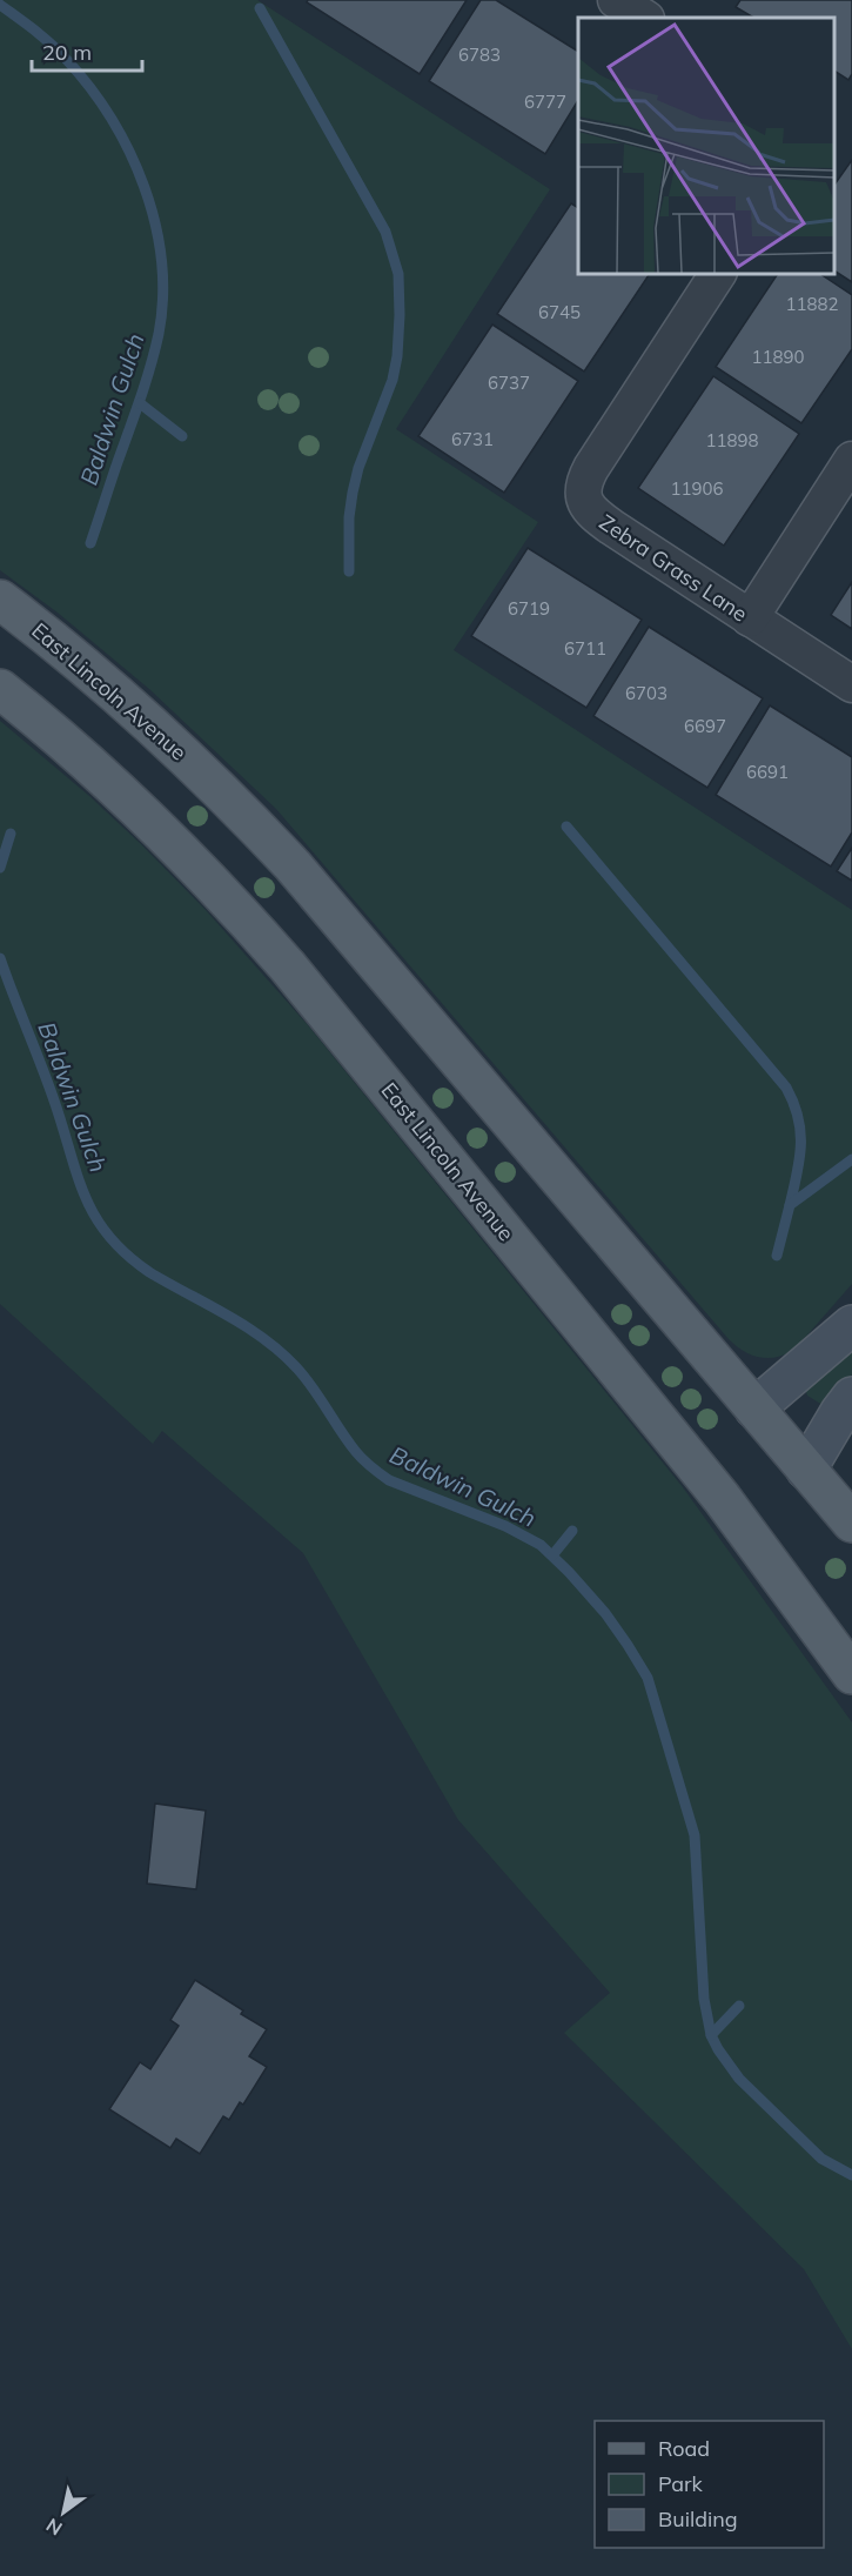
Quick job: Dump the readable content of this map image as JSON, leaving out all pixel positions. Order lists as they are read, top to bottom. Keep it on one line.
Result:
{"streets":{"main road":["East Lincoln Avenue"],"street":["Zebra Grass Lane"]},"water":["Baldwin Gulch"],"house_numbers":["6783","6777","11882","6745","11890","6737","6731","11898","11906","6719","6711","6703","6697","6691"],"legend":["Road","Park","Building"],"scale_bar":"20 m","north":"bottom left"}
